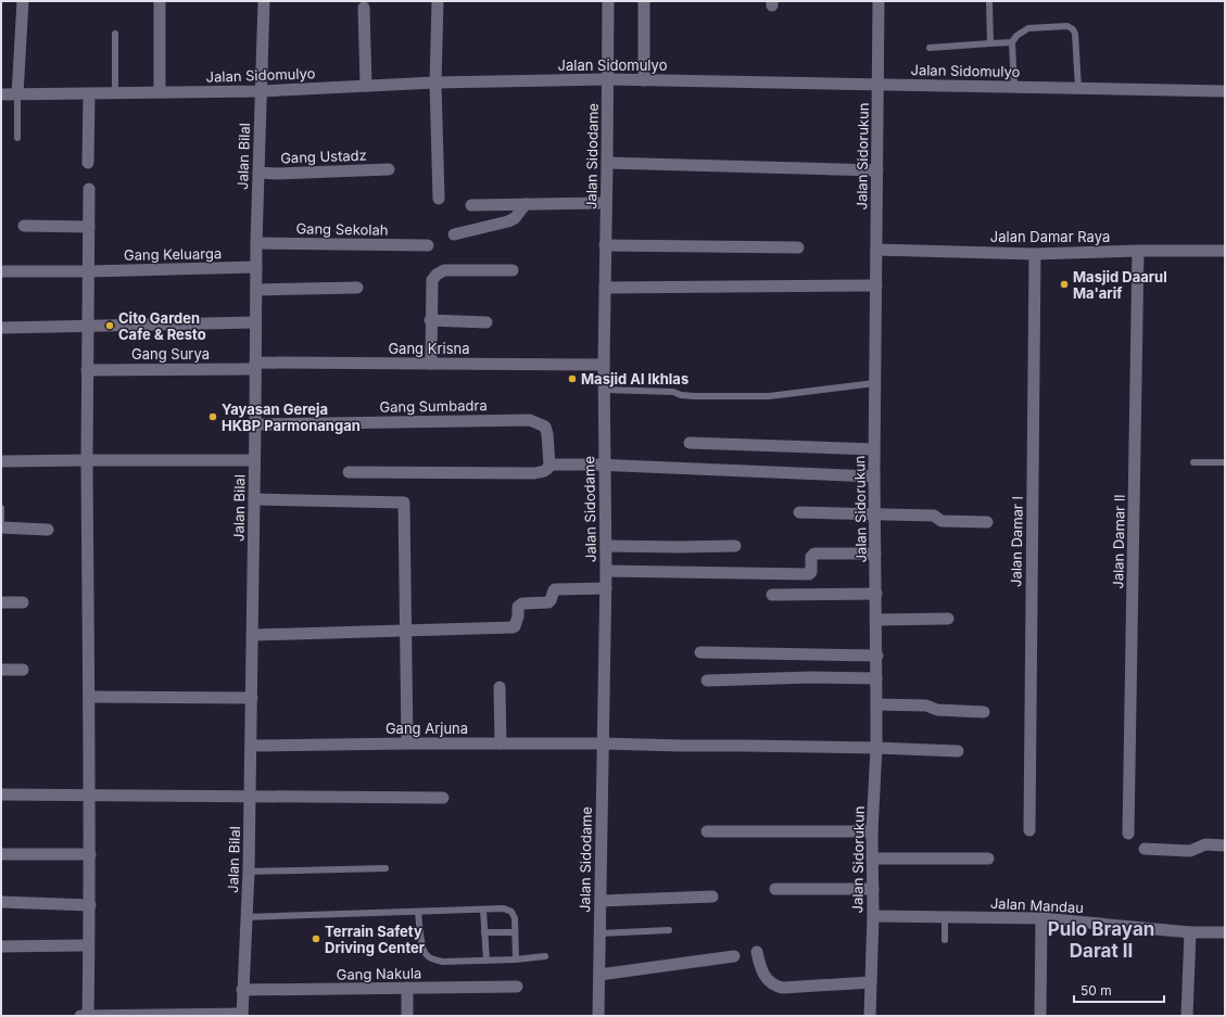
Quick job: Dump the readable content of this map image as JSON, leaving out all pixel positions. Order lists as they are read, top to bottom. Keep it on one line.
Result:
{"streets":{"street":["Jalan Sidomulyo","Jalan Bilal","Gang Ustadz","Jalan Sidodame","Jalan Sidorukun","Gang Sekolah","Jalan Damar Raya","Gang Keluarga","Gang Krisna","Gang Surya","Gang Sumbadra","Jalan Damar I","Jalan Damar II","Gang Arjuna","Jalan Mandau","Gang Nakula"]},"crossings":[["Jalan Sidomulyo","Jalan Bilal"],["Jalan Sidomulyo","Jalan Sidodame"],["Jalan Sidomulyo","Jalan Sidorukun"],["Jalan Bilal","Gang Ustadz"],["Jalan Bilal","Gang Sekolah"],["Jalan Bilal","Gang Keluarga"],["Jalan Bilal","Gang Krisna"],["Jalan Bilal","Gang Surya"],["Jalan Bilal","Gang Sumbadra"],["Jalan Bilal","Gang Arjuna"],["Jalan Bilal","Gang Nakula"],["Jalan Sidodame","Gang Krisna"],["Jalan Sidodame","Gang Arjuna"],["Jalan Sidorukun","Jalan Damar Raya"],["Jalan Sidorukun","Gang Arjuna"],["Jalan Sidorukun","Jalan Mandau"],["Jalan Damar Raya","Jalan Damar I"],["Jalan Damar Raya","Jalan Damar II"],["Gang Krisna","Gang Surya"]],"districts":["Pulo Brayan Darat II"],"places":["Masjid Daarul Ma'arif","Cito Garden Cafe & Resto","Masjid Al Ikhlas","Yayasan Gereja HKBP Parmonangan","Terrain Safety Driving Center"],"scale_bar":"50 m"}
